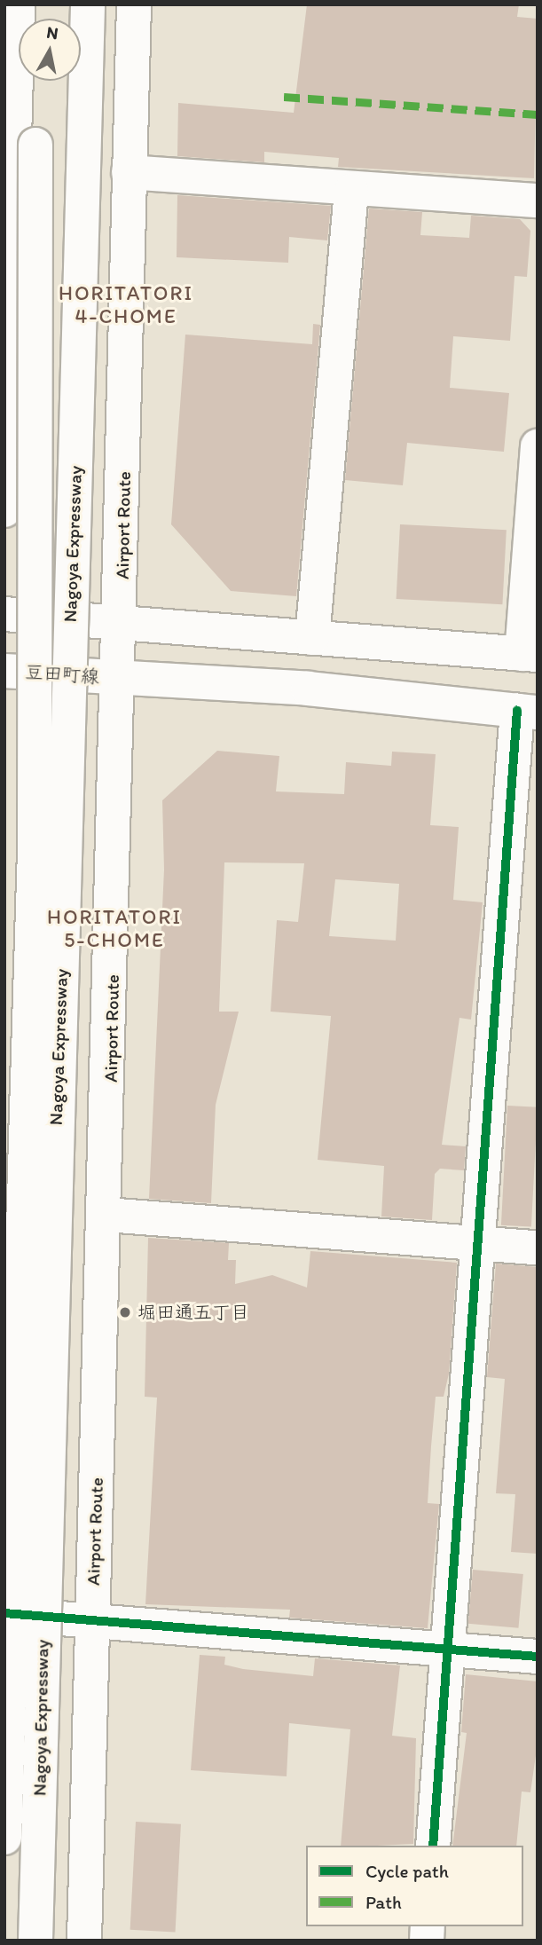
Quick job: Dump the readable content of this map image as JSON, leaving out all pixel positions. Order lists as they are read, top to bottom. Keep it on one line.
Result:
{"streets":{"main road":["Airport Route","Nagoya Expressway","豆田町線"]},"crossings":[["Airport Route","豆田町線"]],"districts":["HORITATORI 4-CHOME","HORITATORI 5-CHOME"],"places":["堀田通五丁目"],"legend":["Cycle path","Path"],"north":"top"}
